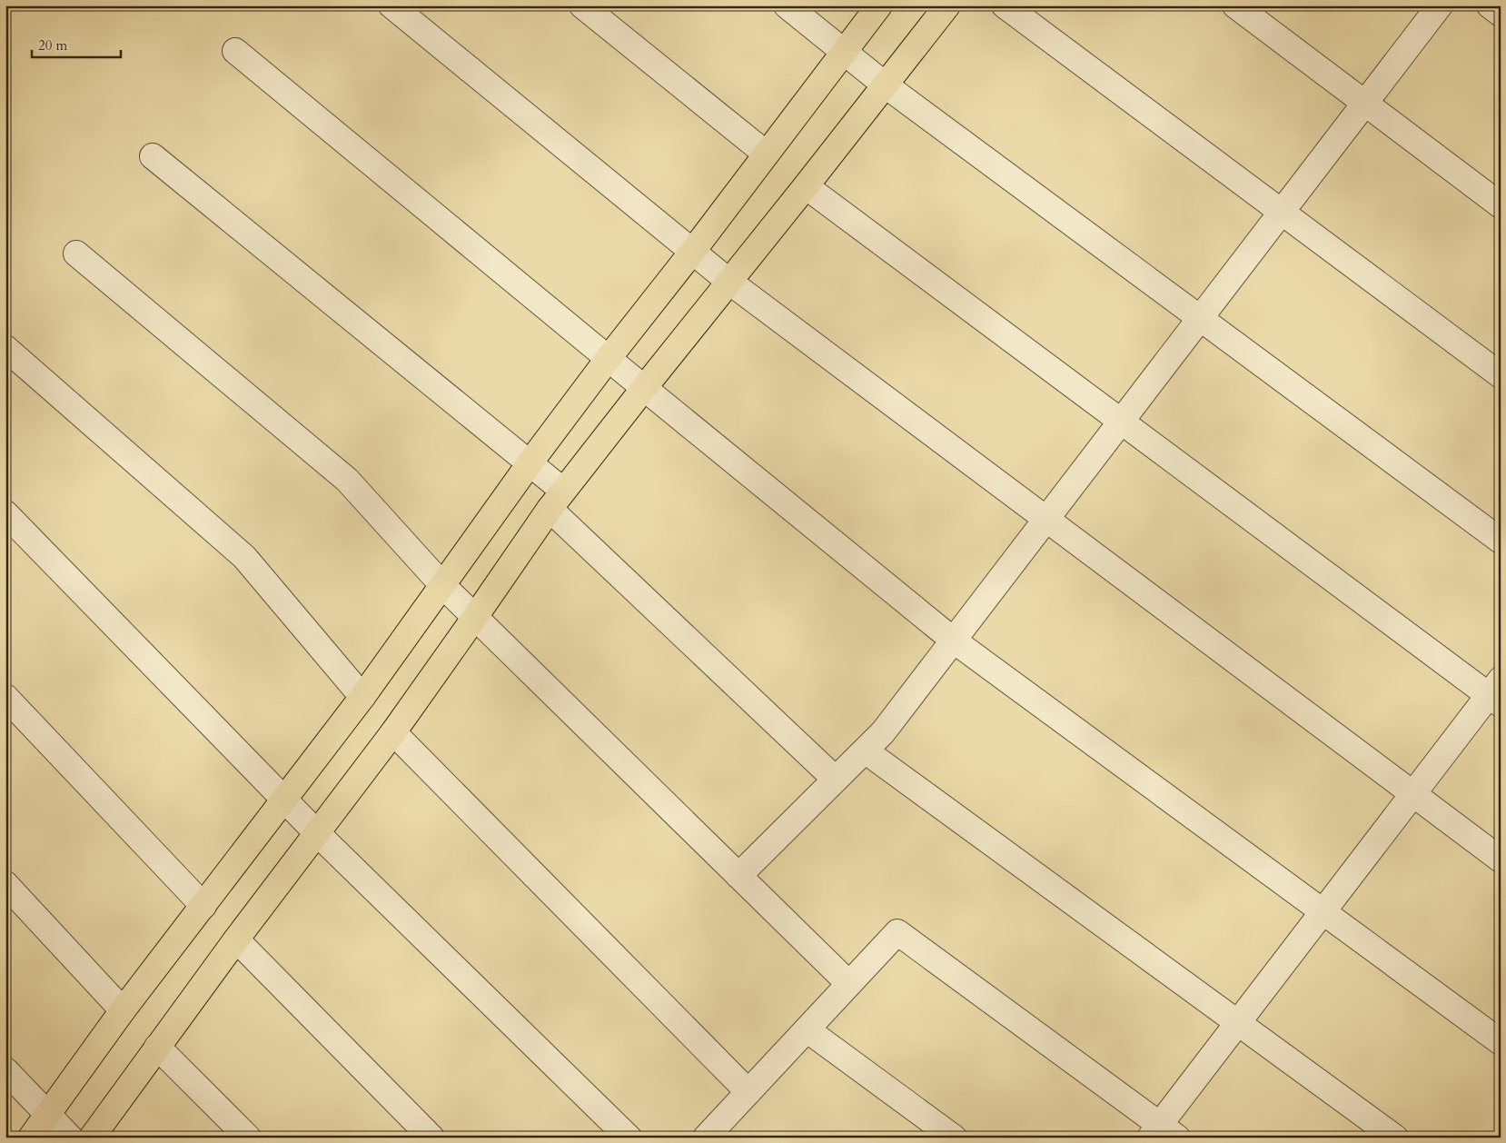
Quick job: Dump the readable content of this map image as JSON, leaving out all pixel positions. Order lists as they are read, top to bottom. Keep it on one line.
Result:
{"scale_bar":"20 m"}
